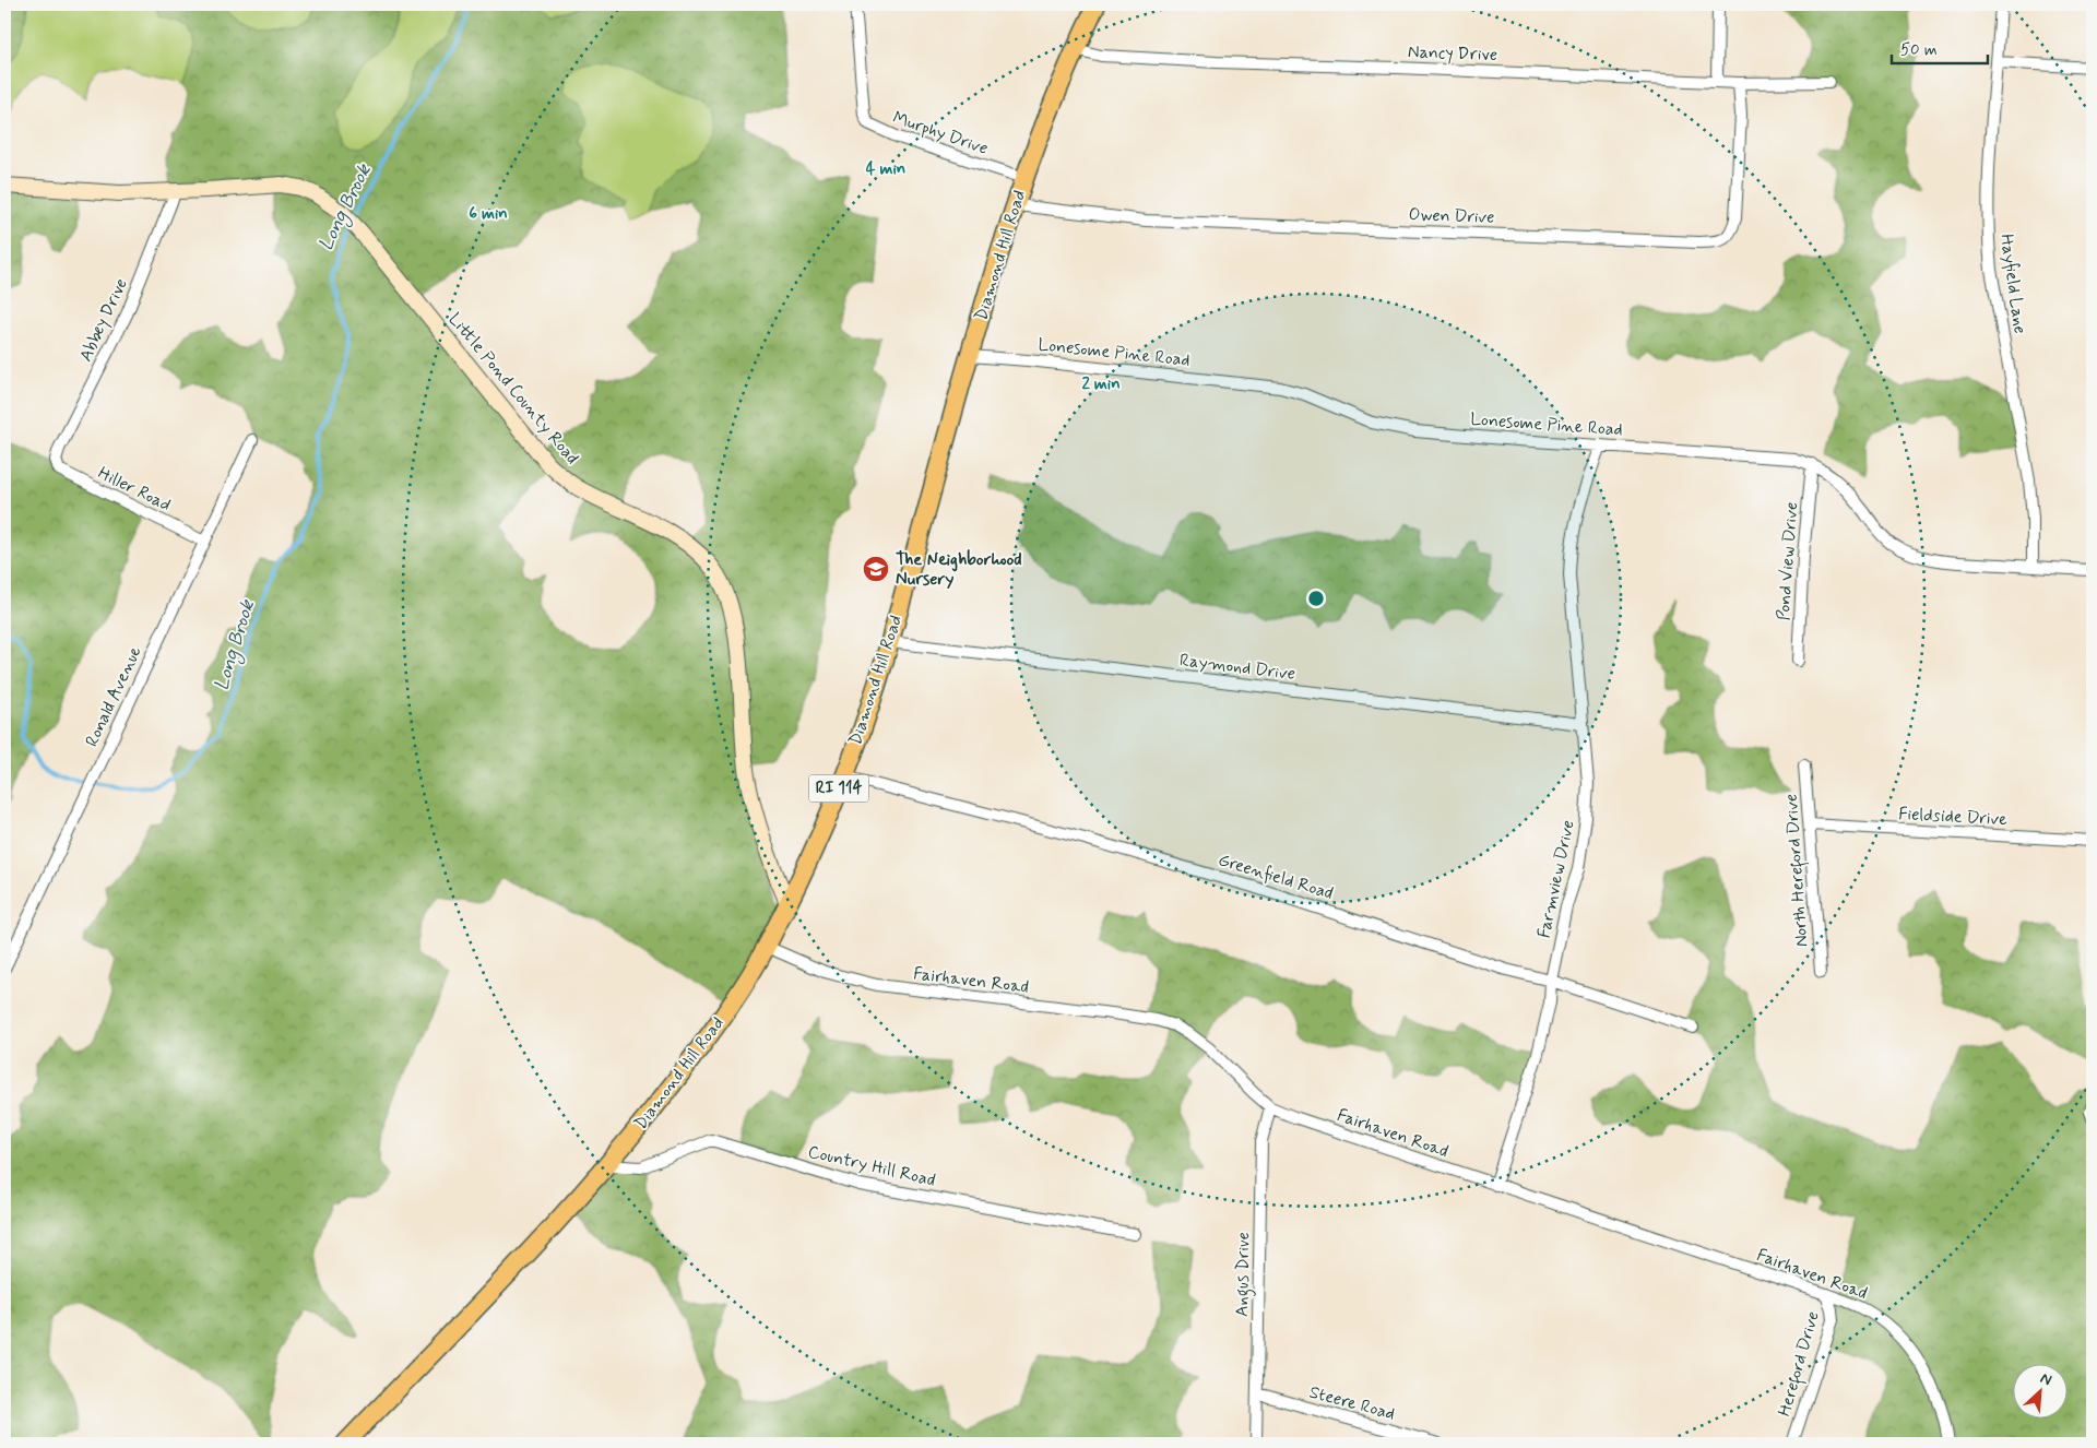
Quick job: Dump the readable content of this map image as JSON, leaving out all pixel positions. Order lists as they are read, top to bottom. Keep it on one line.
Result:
{"streets":{"main road":["Diamond Hill Road","RI 114"],"street":["Nancy Drive","Murphy Drive","Owen Drive","Hayfield Lane","Abbey Drive","Lonesome Pine Road","Little Pond County Road","Hiller Road","Pond View Drive","Raymond Drive","Ronald Avenue","Fieldside Drive","North Hereford Drive","Greenfield Road","Farmview Drive","Fairhaven Road","Country Hill Road","Angus Drive","Hereford Drive","Steere Road"]},"crossings":[["Nancy Drive","Owen Drive"],["Nancy Drive","Diamond Hill Road"],["Murphy Drive","Diamond Hill Road"],["Owen Drive","Diamond Hill Road"],["Diamond Hill Road","Lonesome Pine Road"],["Diamond Hill Road","Little Pond County Road"],["Diamond Hill Road","Raymond Drive"],["Diamond Hill Road","Greenfield Road"],["Diamond Hill Road","Fairhaven Road"],["Diamond Hill Road","Country Hill Road"],["Hayfield Lane","Lonesome Pine Road"],["Abbey Drive","Little Pond County Road"],["Abbey Drive","Hiller Road"],["Lonesome Pine Road","Pond View Drive"],["Lonesome Pine Road","Farmview Drive"],["Hiller Road","Ronald Avenue"],["Raymond Drive","Farmview Drive"],["Fieldside Drive","North Hereford Drive"],["Greenfield Road","Farmview Drive"],["Farmview Drive","Fairhaven Road"],["Fairhaven Road","Angus Drive"],["Fairhaven Road","Hereford Drive"],["Angus Drive","Steere Road"]],"water":["Long Brook"],"places":{"school or university":["The Neighborhood Nursery"]},"scale_bar":"50 m","north":"top right","rings":["4 min","6 min","2 min"]}
